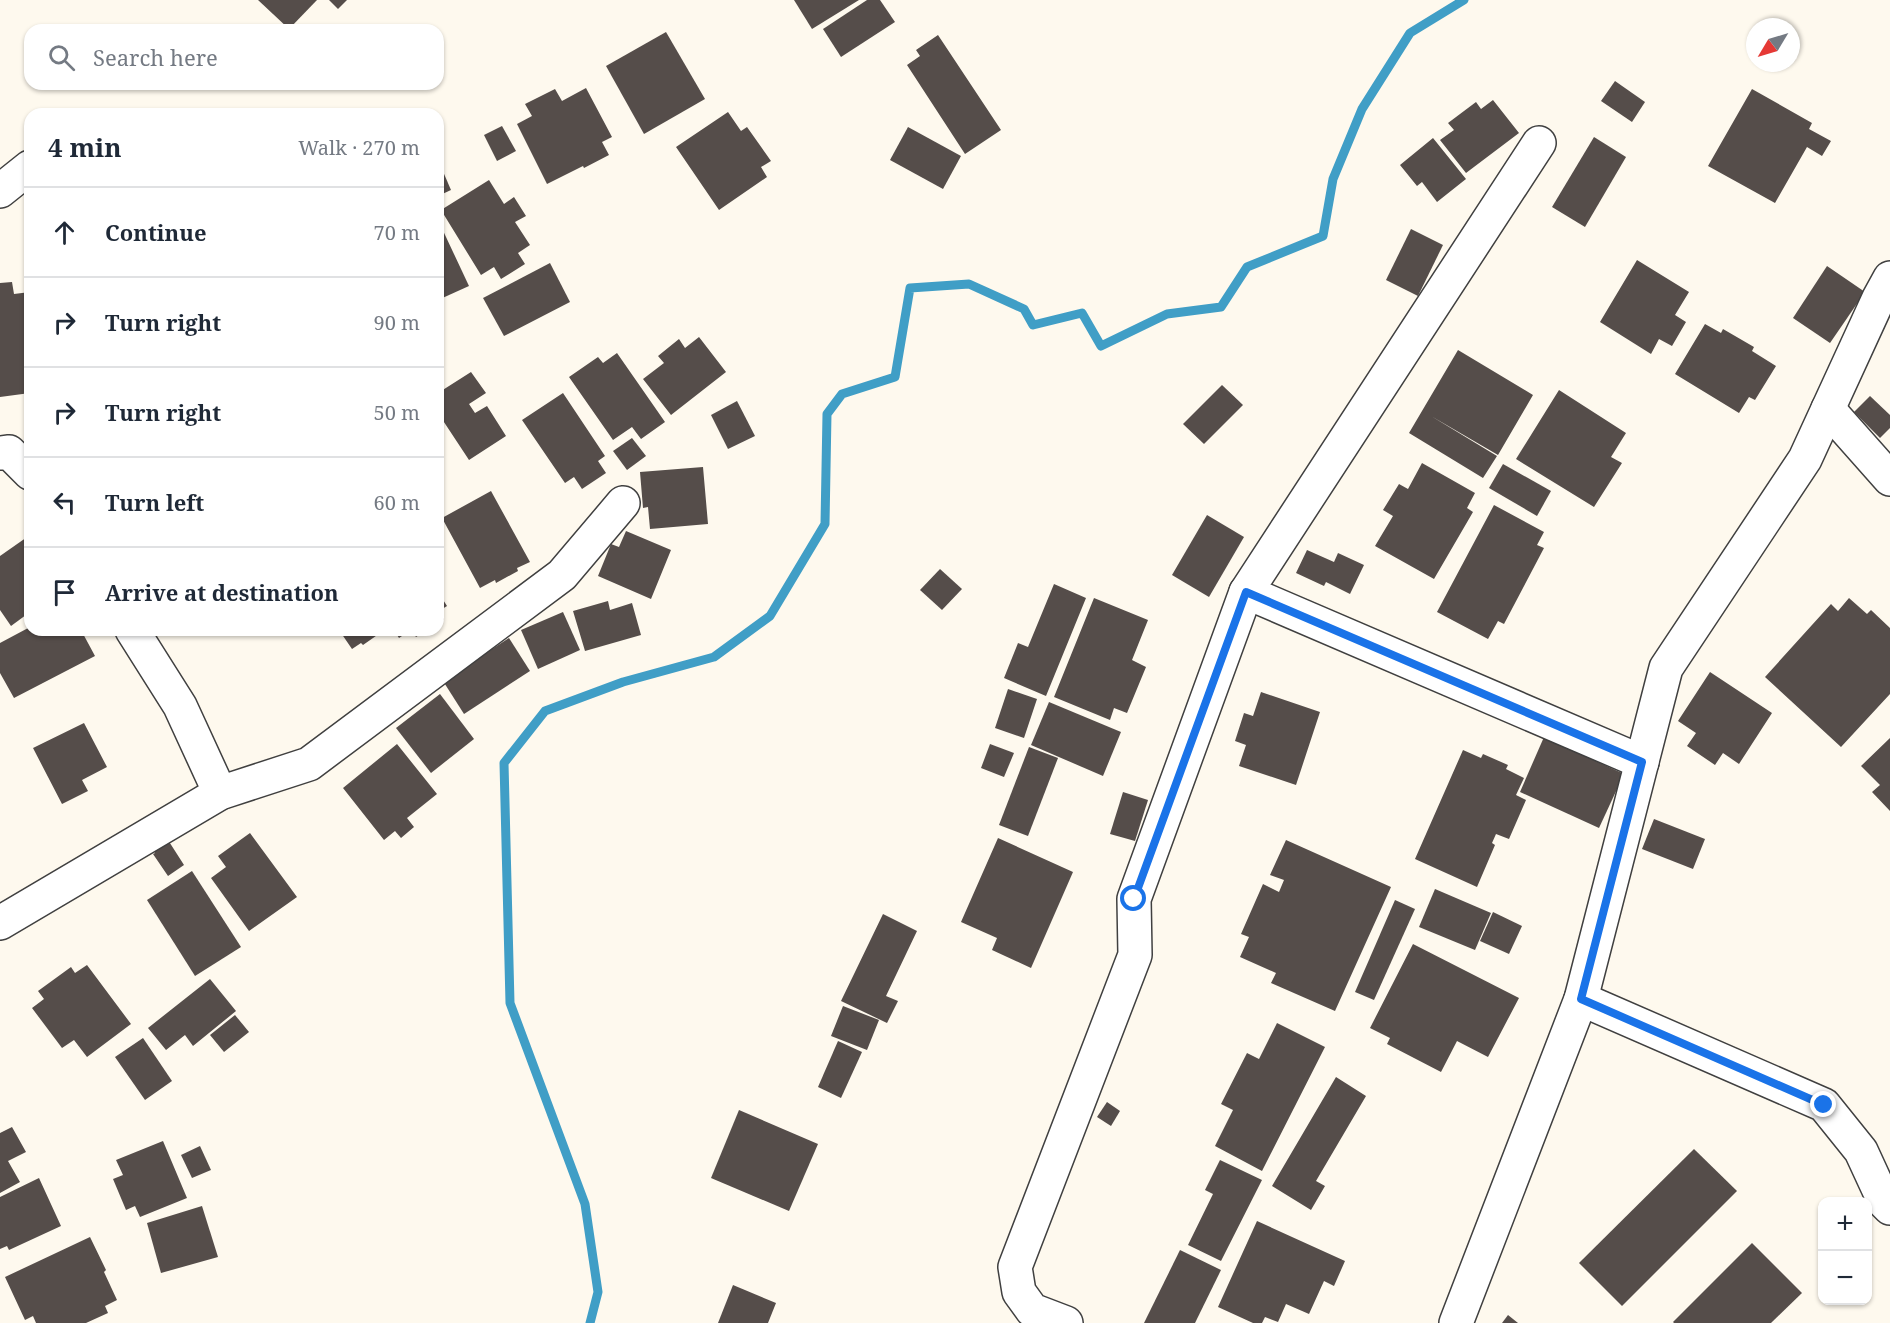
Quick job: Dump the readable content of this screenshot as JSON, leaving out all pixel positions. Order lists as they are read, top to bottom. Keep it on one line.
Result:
{"north":"bottom left","page":{"search":"Search here","heading":["4 min","Walk · 270 m"],"list":[["Continue","70 m"],["Turn right","90 m"],["Turn right","50 m"],["Turn left","60 m"],"Arrive at destination"],"map_buttons":["+","−"]}}
